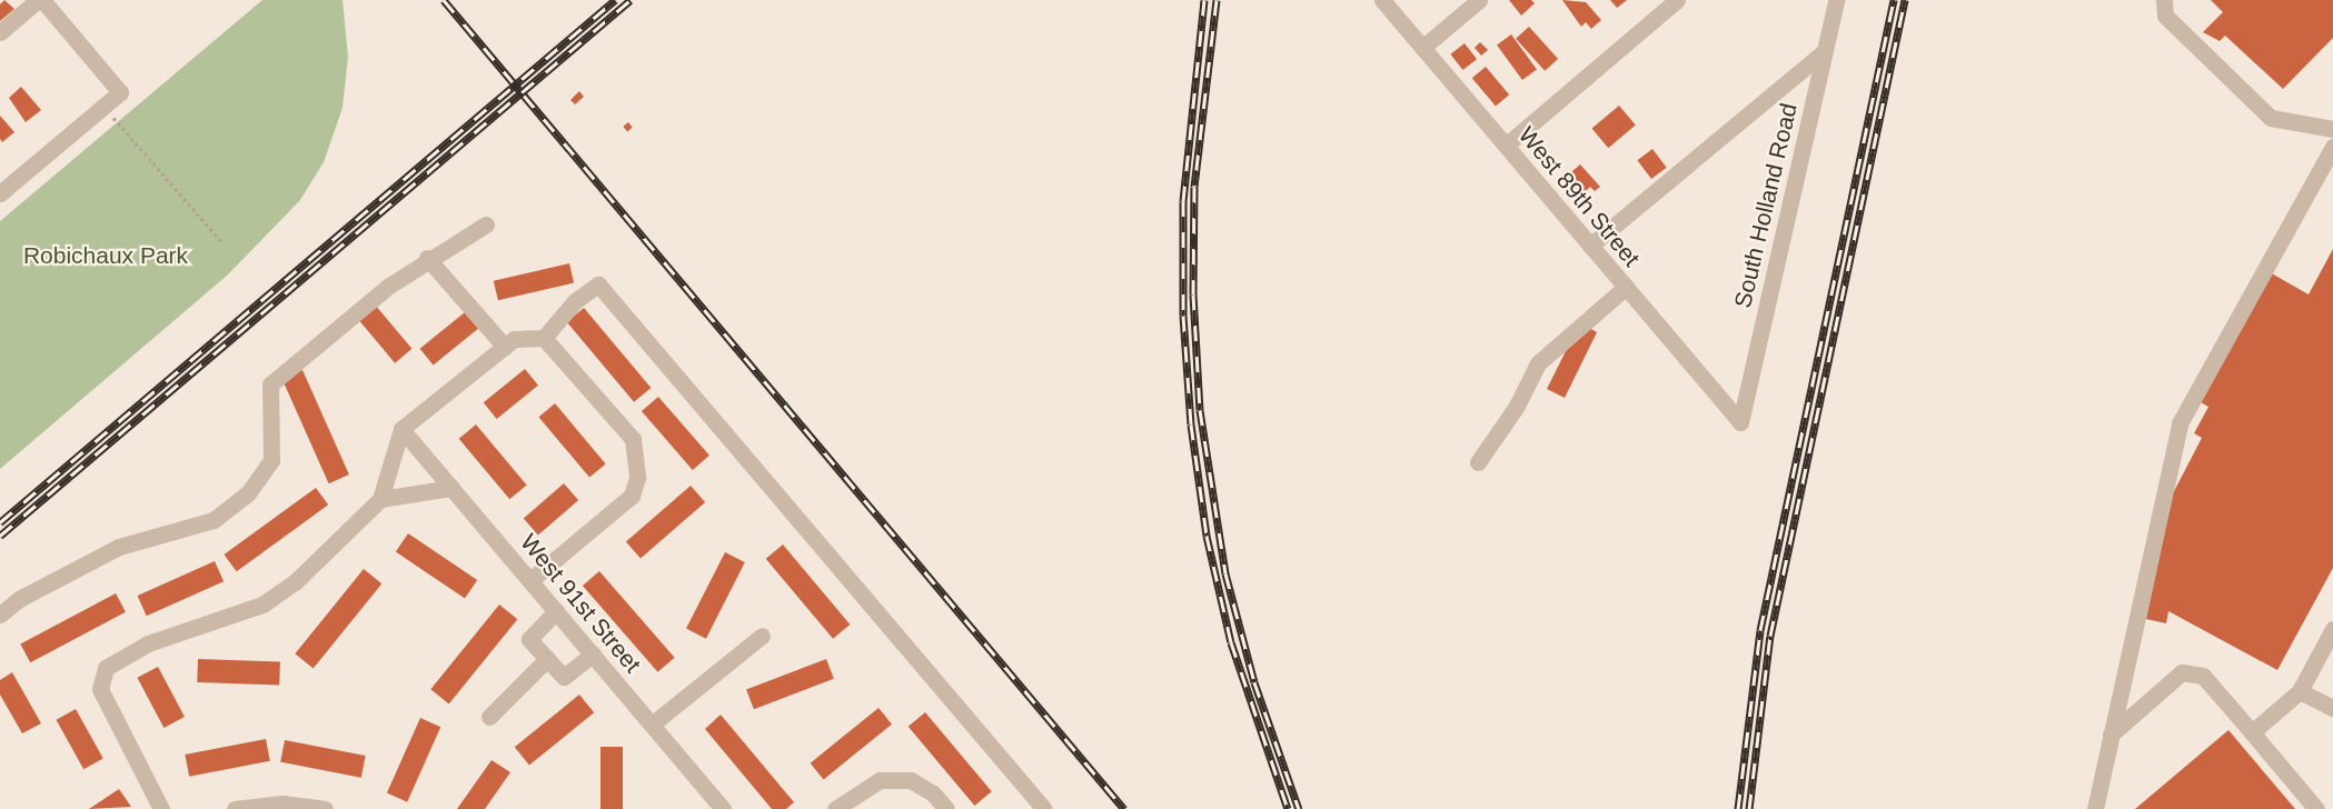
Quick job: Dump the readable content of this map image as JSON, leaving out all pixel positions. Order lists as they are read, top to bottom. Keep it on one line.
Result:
{"streets":{"street":["West 89th Street","South Holland Road","West 91st Street"]},"crossings":[["West 89th Street","South Holland Road"]],"parks":["Robichaux Park"]}
